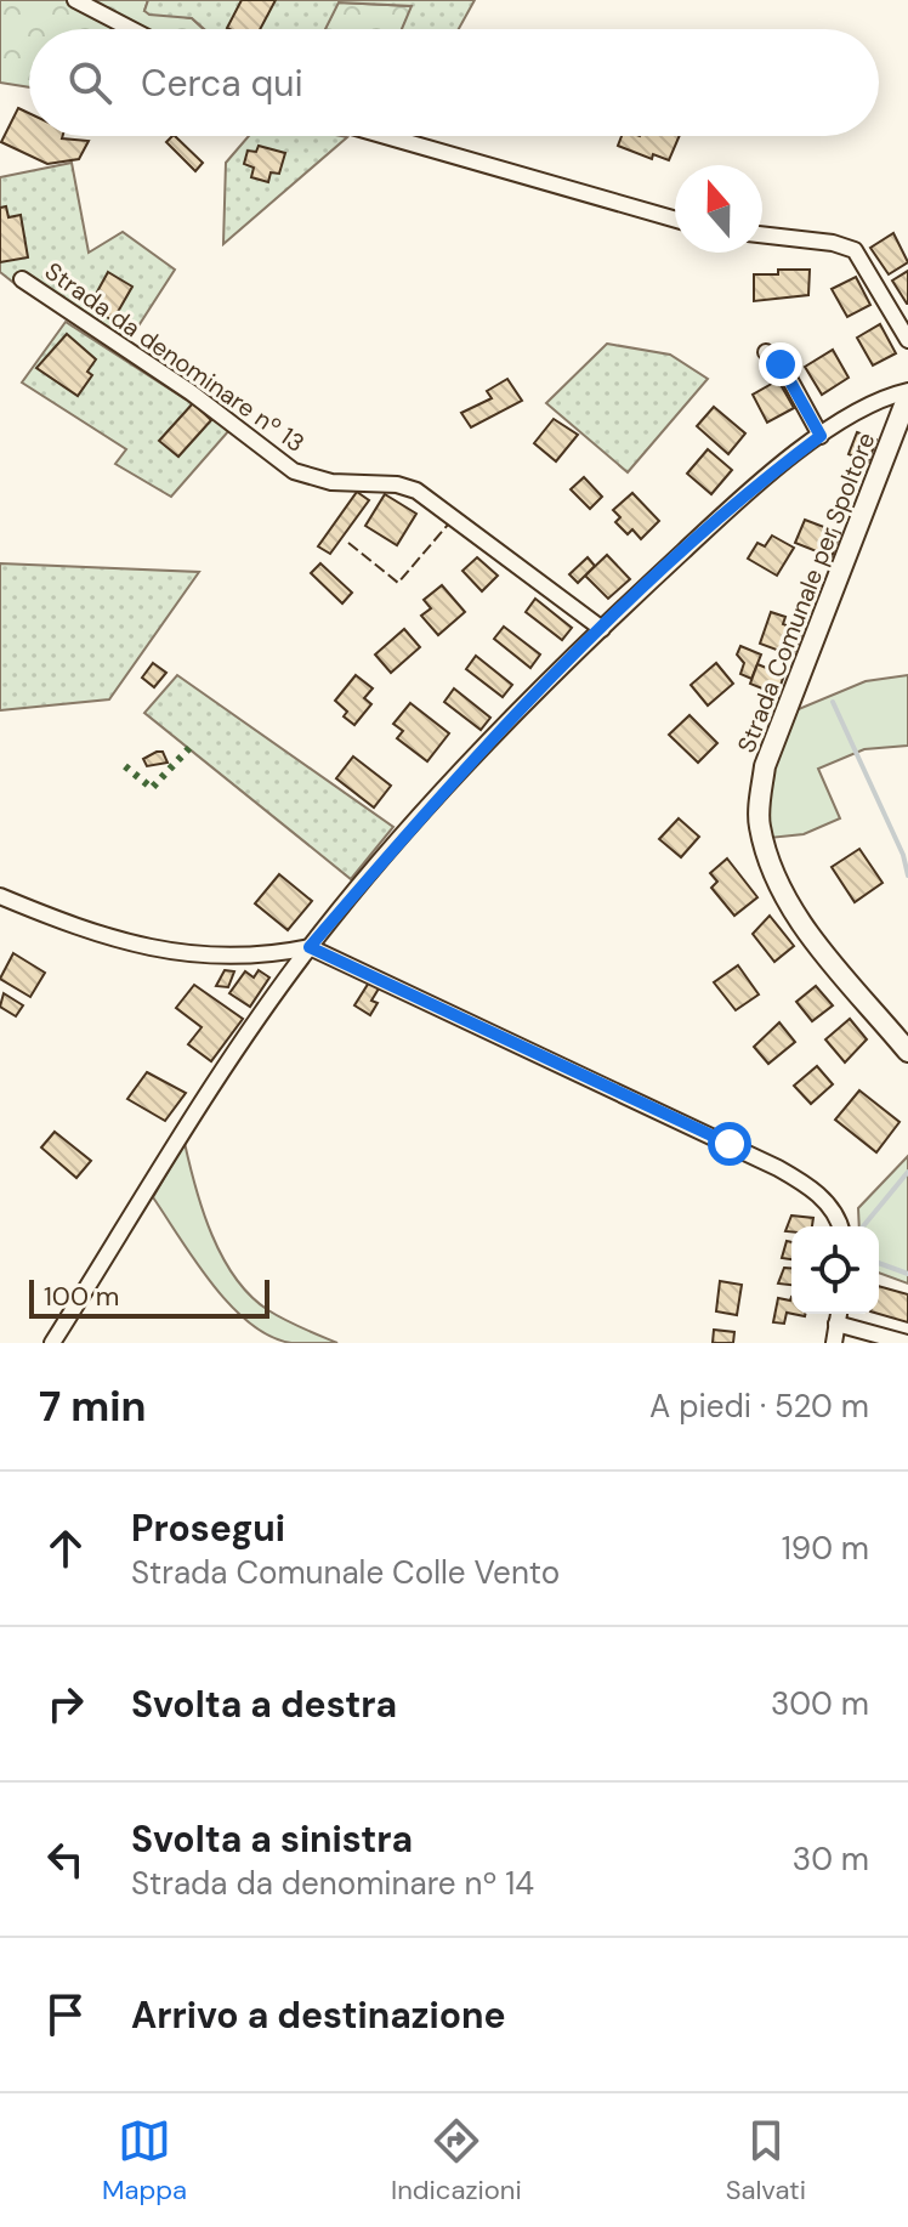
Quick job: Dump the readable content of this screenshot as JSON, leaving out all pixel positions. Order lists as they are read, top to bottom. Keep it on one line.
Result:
{"streets":{"street":["Strada da denominare nº 13","Strada Comunale per Spoltore"]},"scale_bar":"100 m","north":"top","page":{"search":"Cerca qui","scale":"100 m","heading":["7 min","A piedi · 520 m"],"list":[["Prosegui","Strada Comunale Colle Vento","190 m"],["Svolta a destra","300 m"],["Svolta a sinistra","Strada da denominare nº 14","30 m"],"Arrivo a destinazione"],"nav":["Mappa","Indicazioni","Salvati"]}}
